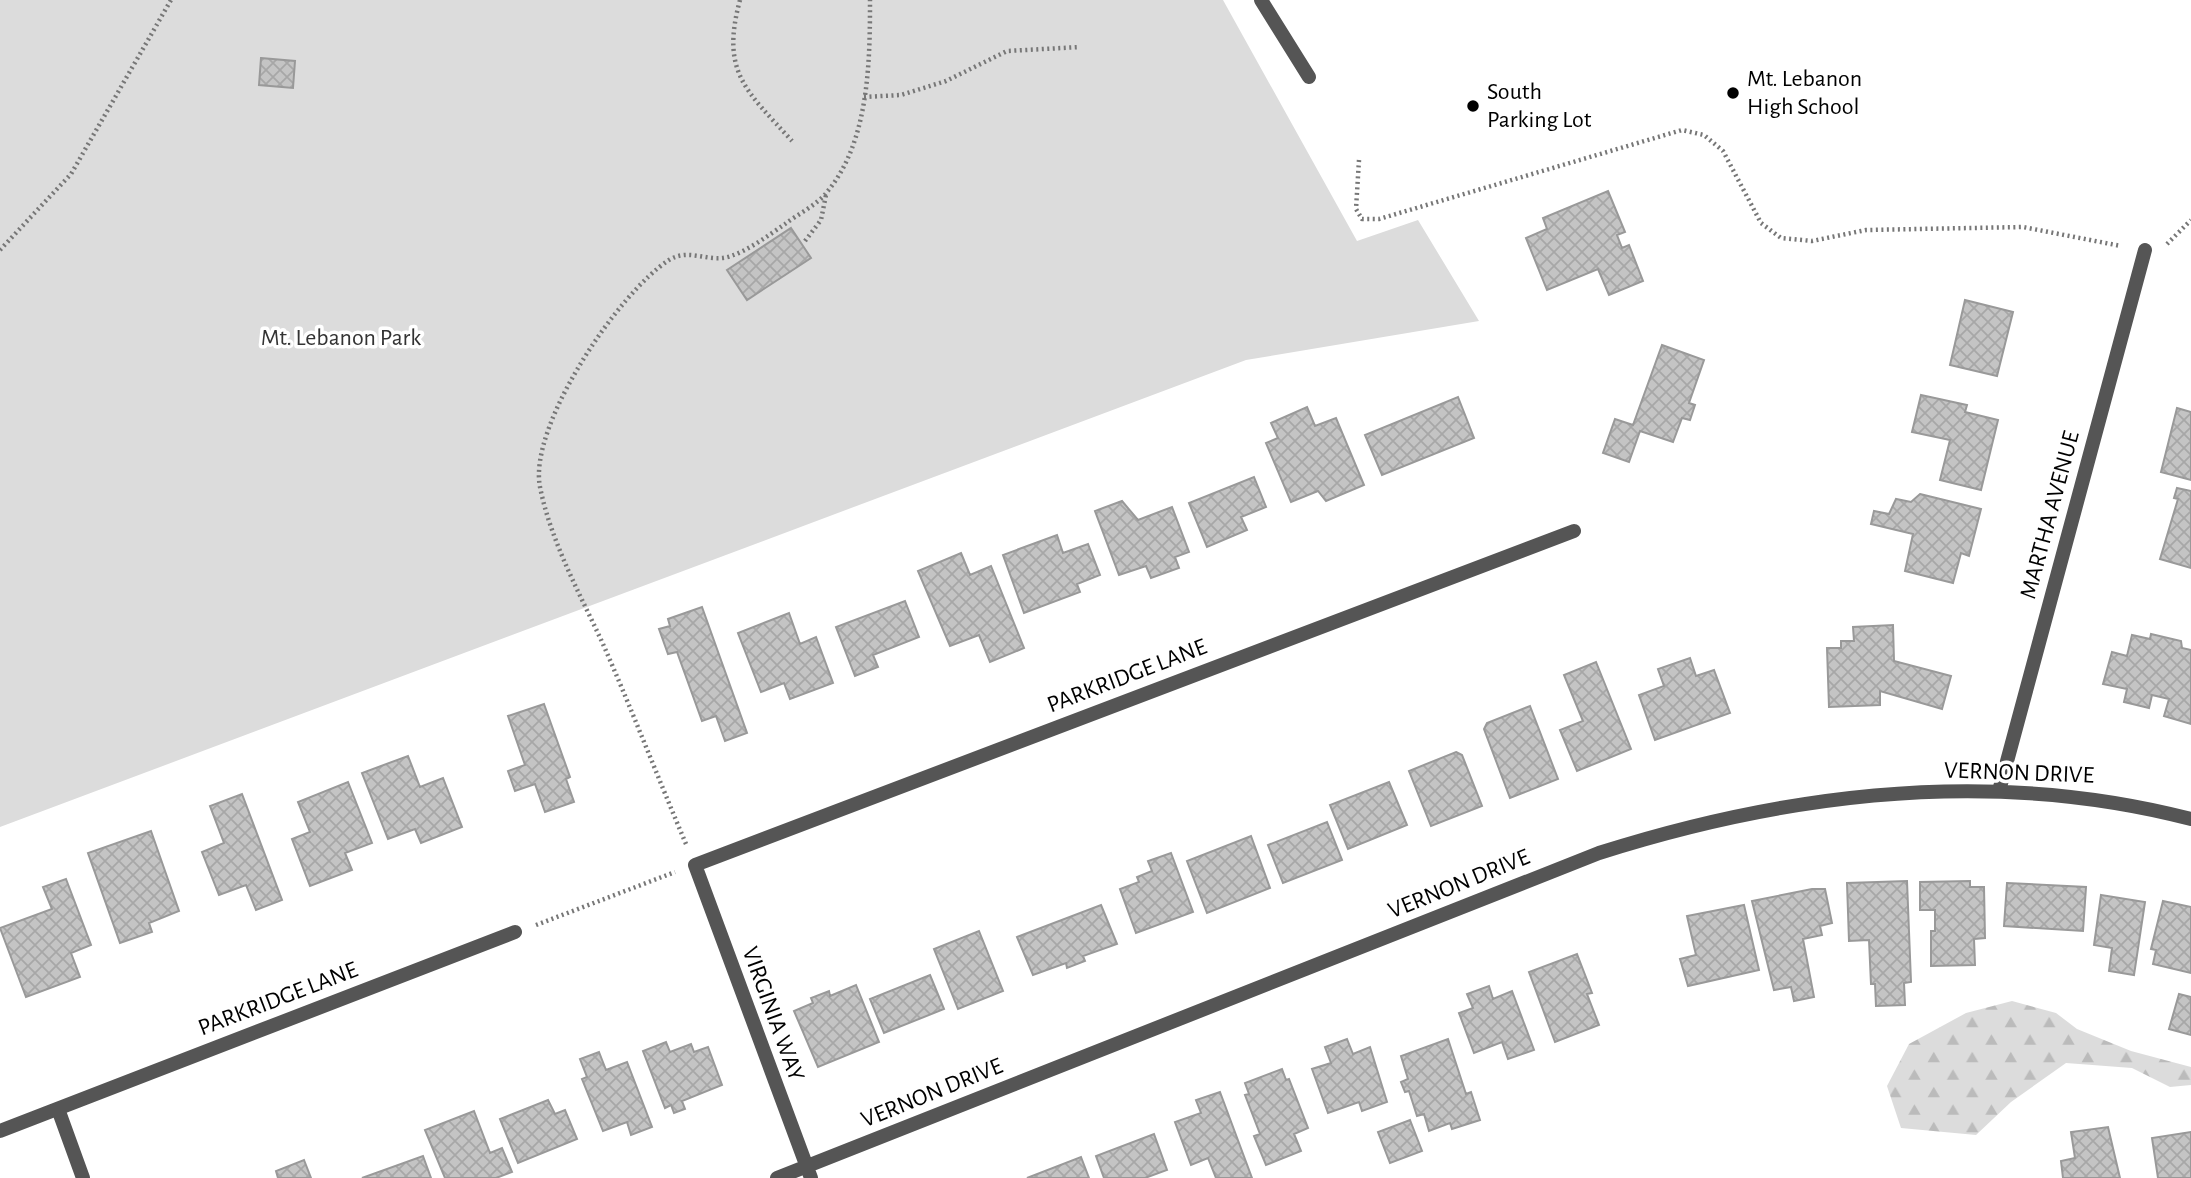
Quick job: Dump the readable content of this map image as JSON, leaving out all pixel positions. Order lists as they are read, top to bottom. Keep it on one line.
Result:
{"streets":{"street":["MARTHA AVENUE","PARKRIDGE LANE","VERNON DRIVE","VIRGINIA WAY"]},"crossings":[["MARTHA AVENUE","VERNON DRIVE"],["PARKRIDGE LANE","VIRGINIA WAY"],["VERNON DRIVE","VIRGINIA WAY"]],"parks":["Mt. Lebanon Park"],"places":["Mt. Lebanon High School","South Parking Lot"]}
